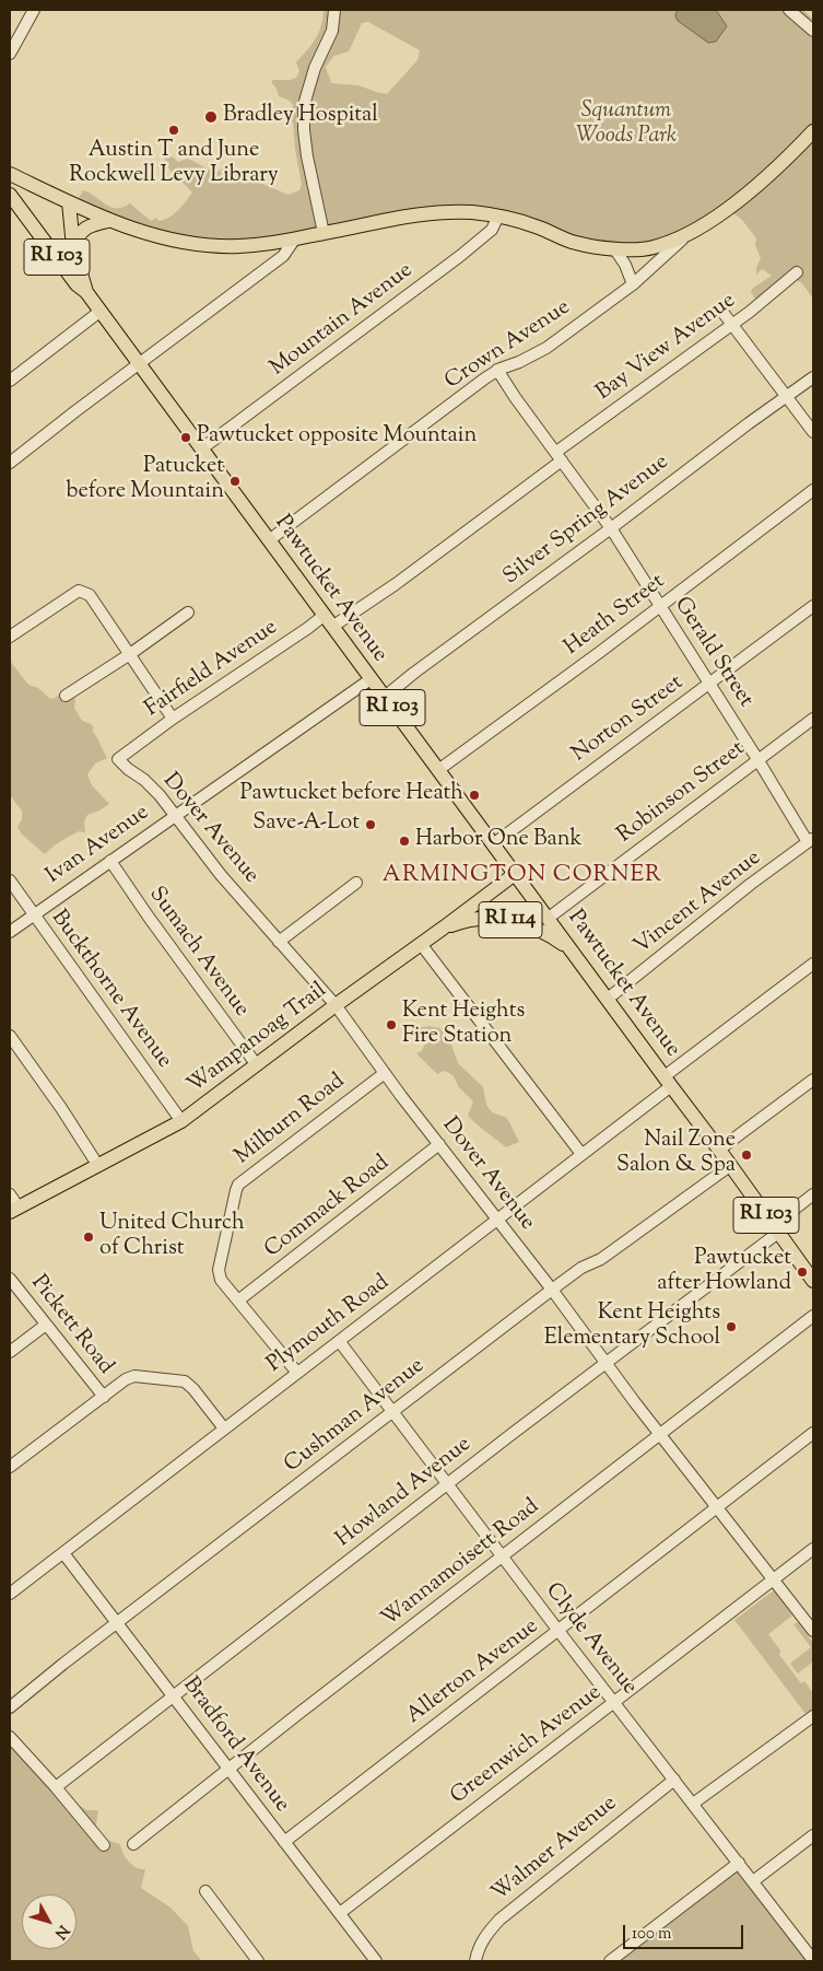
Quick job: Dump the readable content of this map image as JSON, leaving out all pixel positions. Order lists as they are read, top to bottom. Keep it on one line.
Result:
{"streets":{"main road":["RI 103","Pawtucket Avenue","RI 114","Wampanoag Trail"],"street":["Mountain Avenue","Crown Avenue","Bay View Avenue","Silver Spring Avenue","Heath Street","Gerald Street","Fairfield Avenue","Norton Street","Robinson Street","Dover Avenue","Ivan Avenue","Vincent Avenue","Sumach Avenue","Buckthorne Avenue","Milburn Road","Commack Road","Plymouth Road","Pickett Road","Cushman Avenue","Howland Avenue","Wannamoisett Road","Clyde Avenue","Allerton Avenue","Bradford Avenue","Greenwich Avenue","Walmer Avenue"]},"crossings":[["Mountain Avenue","Pawtucket Avenue"],["Crown Avenue","Pawtucket Avenue"],["Crown Avenue","Gerald Street"],["Bay View Avenue","Pawtucket Avenue"],["Bay View Avenue","Gerald Street"],["Bay View Avenue","Fairfield Avenue"],["Silver Spring Avenue","Pawtucket Avenue"],["Silver Spring Avenue","Gerald Street"],["Pawtucket Avenue","Heath Street"],["Pawtucket Avenue","Fairfield Avenue"],["Pawtucket Avenue","Norton Street"],["Pawtucket Avenue","Robinson Street"],["Pawtucket Avenue","Ivan Avenue"],["Pawtucket Avenue","Vincent Avenue"],["Pawtucket Avenue","RI 114"],["Pawtucket Avenue","Wampanoag Trail"],["Pawtucket Avenue","Plymouth Road"],["Pawtucket Avenue","Cushman Avenue"],["Pawtucket Avenue","Howland Avenue"],["Heath Street","Gerald Street"],["Gerald Street","Norton Street"],["Gerald Street","Robinson Street"],["Gerald Street","Vincent Avenue"],["Fairfield Avenue","Dover Avenue"],["Dover Avenue","Ivan Avenue"],["Dover Avenue","Wampanoag Trail"],["Dover Avenue","Milburn Road"],["Dover Avenue","Commack Road"],["Dover Avenue","Plymouth Road"],["Dover Avenue","Cushman Avenue"],["Dover Avenue","Howland Avenue"],["Dover Avenue","Wannamoisett Road"],["Dover Avenue","Allerton Avenue"],["Dover Avenue","Greenwich Avenue"],["Ivan Avenue","Sumach Avenue"],["Ivan Avenue","Buckthorne Avenue"],["RI 114","Wampanoag Trail"],["Sumach Avenue","Wampanoag Trail"],["Buckthorne Avenue","Wampanoag Trail"],["Milburn Road","Commack Road"],["Milburn Road","Plymouth Road"],["Plymouth Road","Clyde Avenue"],["Plymouth Road","Bradford Avenue"],["Cushman Avenue","Clyde Avenue"],["Cushman Avenue","Bradford Avenue"],["Howland Avenue","Clyde Avenue"],["Howland Avenue","Bradford Avenue"],["Wannamoisett Road","Clyde Avenue"],["Wannamoisett Road","Bradford Avenue"],["Clyde Avenue","Allerton Avenue"],["Clyde Avenue","Greenwich Avenue"],["Clyde Avenue","Walmer Avenue"],["Allerton Avenue","Bradford Avenue"],["Bradford Avenue","Greenwich Avenue"]],"districts":["ARMINGTON CORNER"],"parks":["Squantum Woods Park"],"places":["Bradley Hospital","Austin T and June Rockwell Levy Library","Pawtucket opposite Mountain","Patucket before Mountain","Pawtucket before Heath","Save-A-Lot","Harbor One Bank","Kent Heights Fire Station","Nail Zone Salon & Spa","United Church of Christ","Pawtucket after Howland","Kent Heights Elementary School"],"scale_bar":"100 m","north":"bottom right"}
